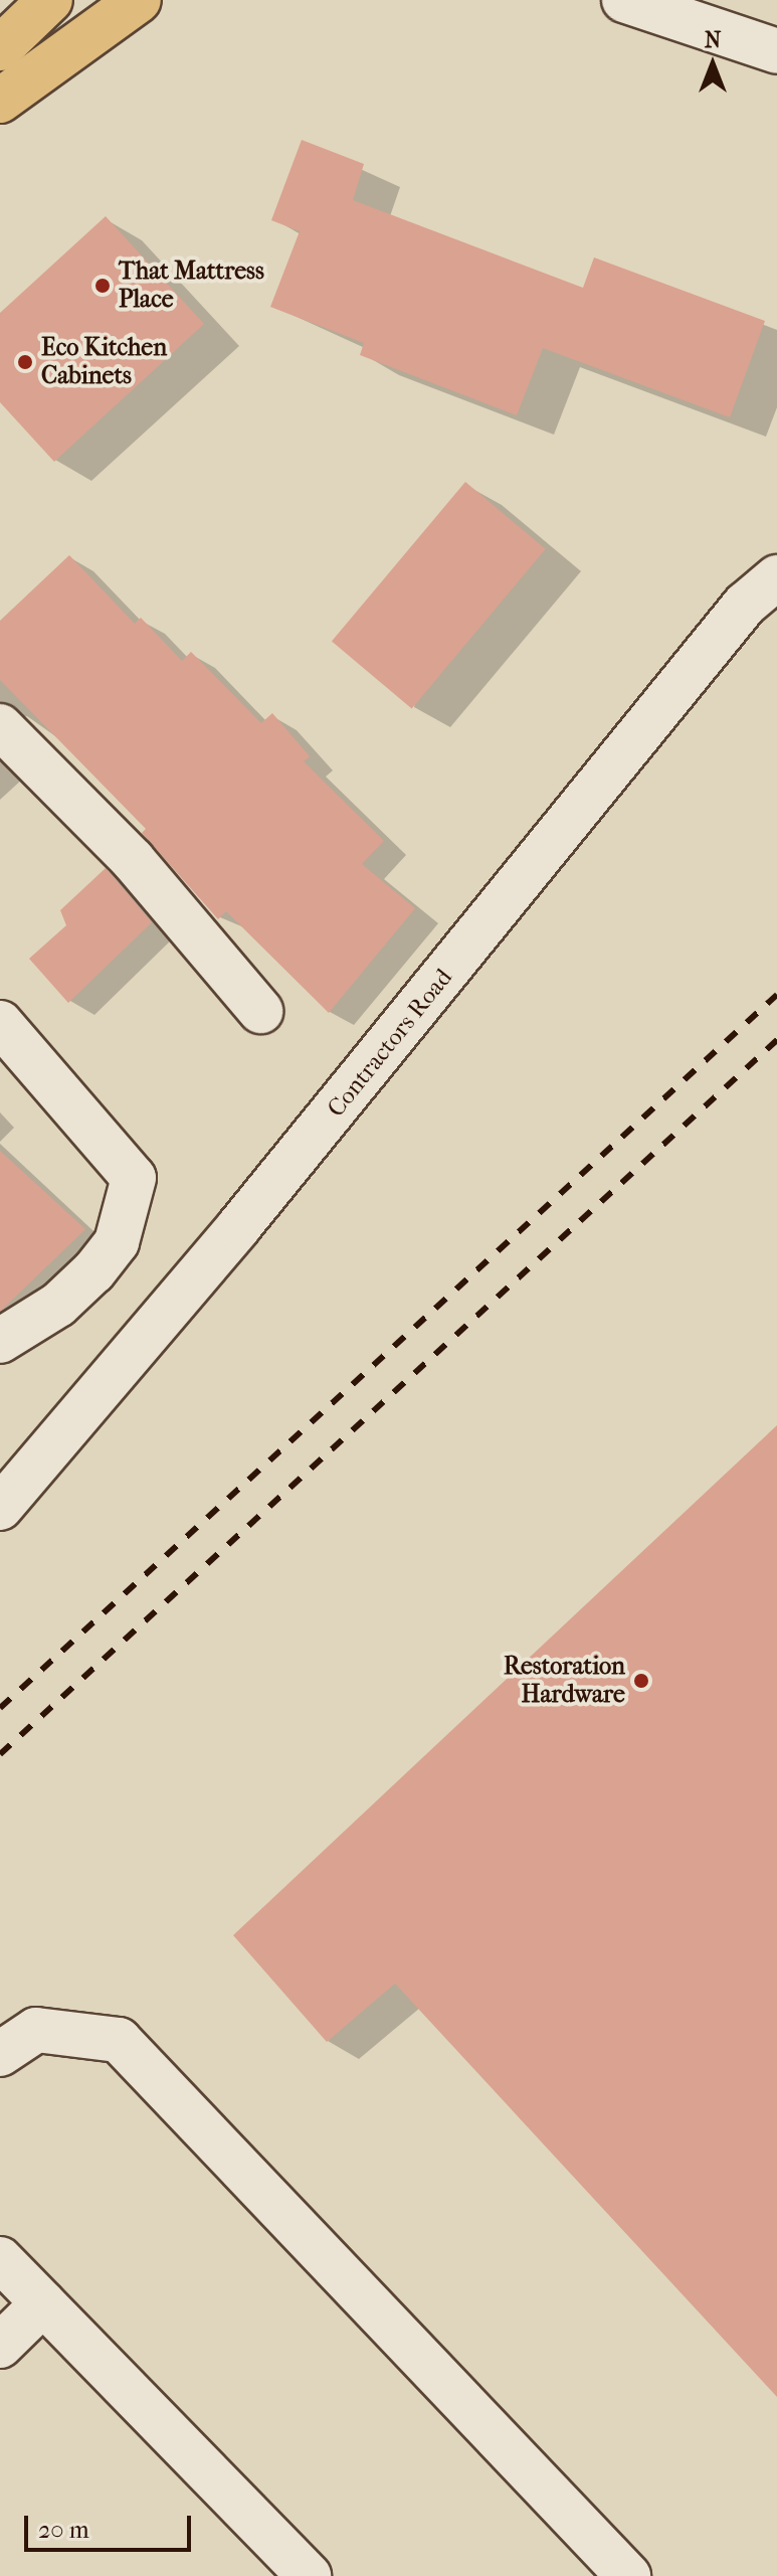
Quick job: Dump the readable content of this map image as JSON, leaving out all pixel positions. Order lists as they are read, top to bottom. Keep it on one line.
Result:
{"streets":{"street":["Contractors Road"]},"places":["That Mattress Place","Eco Kitchen Cabinets","Restoration Hardware"],"scale_bar":"20 m","north":"top"}
